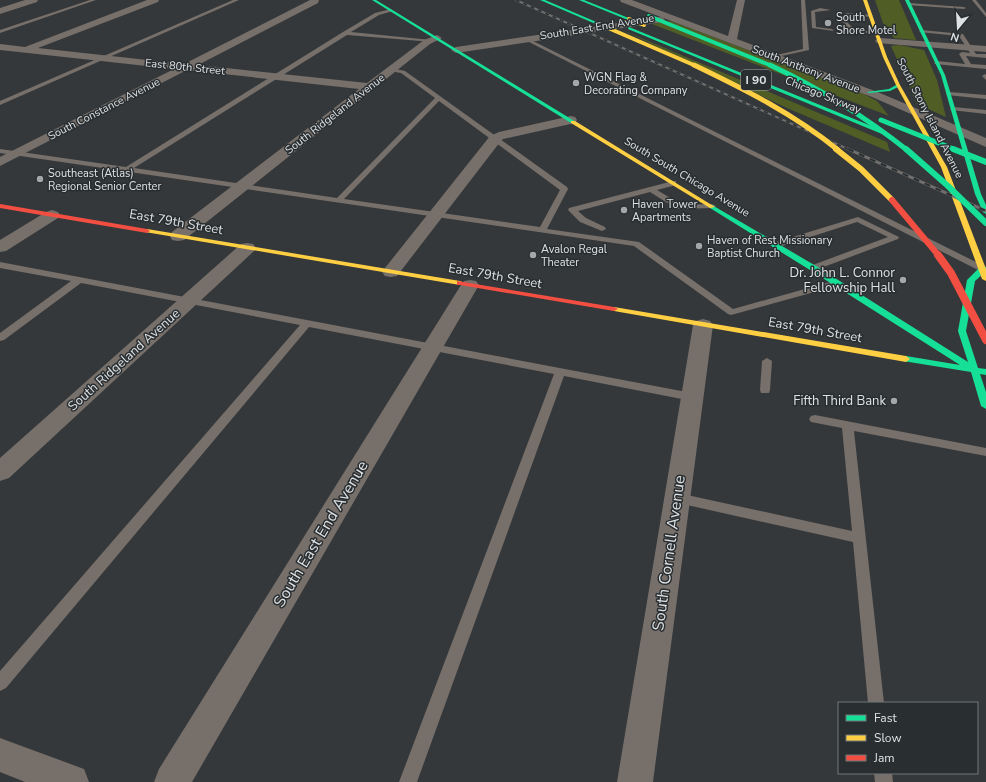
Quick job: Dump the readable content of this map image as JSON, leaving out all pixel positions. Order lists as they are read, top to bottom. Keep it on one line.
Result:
{"streets":{"main road":["I 90","Chicago Skyway","South Stony Island Avenue","South South Chicago Avenue","East 79th Street"],"street":["South East End Avenue","East 80th Street","South Anthony Avenue","South Constance Avenue","South Ridgeland Avenue","South Cornell Avenue"]},"crossings":[["South East End Avenue","South Anthony Avenue"],["South East End Avenue","South South Chicago Avenue"],["South East End Avenue","East 79th Street"],["East 80th Street","South Constance Avenue"],["East 80th Street","South Ridgeland Avenue"],["South Anthony Avenue","South Stony Island Avenue"],["South Ridgeland Avenue","South South Chicago Avenue"],["South Ridgeland Avenue","East 79th Street"],["South South Chicago Avenue","East 79th Street"],["East 79th Street","South Cornell Avenue"]],"places":["South Shore Motel","WGN Flag & Decorating Company","Southeast (Atlas) Regional Senior Center","Haven Tower Apartments","Haven of Rest Missionary Baptist Church","Avalon Regal Theater","Dr. John L. Connor Fellowship Hall","Fifth Third Bank"],"legend":["Fast","Slow","Jam"],"north":"bottom"}
